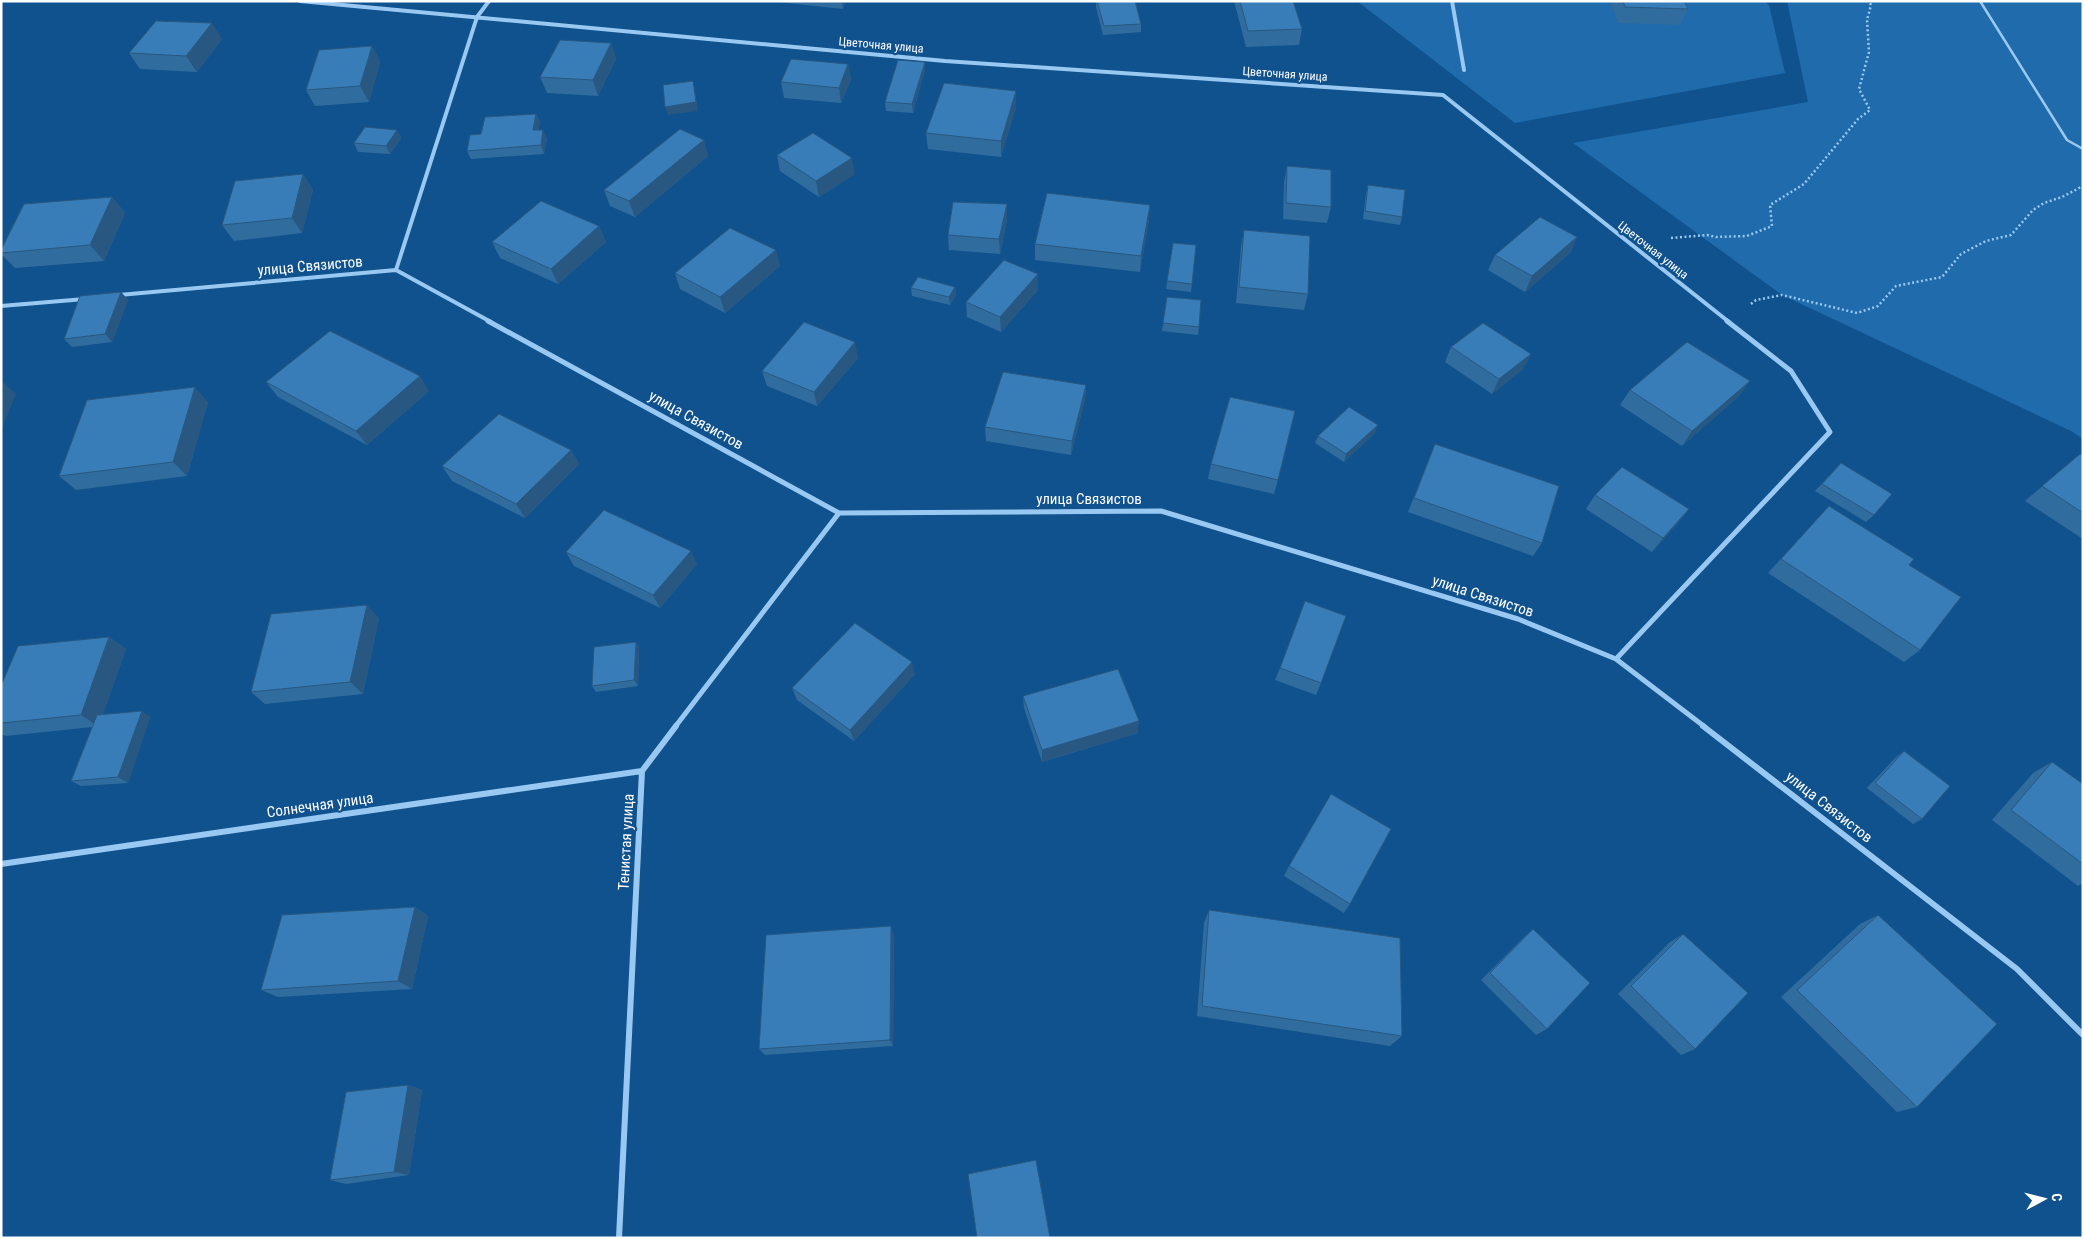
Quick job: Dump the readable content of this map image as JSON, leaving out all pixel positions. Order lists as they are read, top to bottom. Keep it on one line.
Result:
{"streets":{"street":["Цветочная улица","улица Связистов","Солнечная улица","Тенистая улица"]},"crossings":[["Цветочная улица","улица Связистов"],["Солнечная улица","Тенистая улица"]],"north":"right"}
